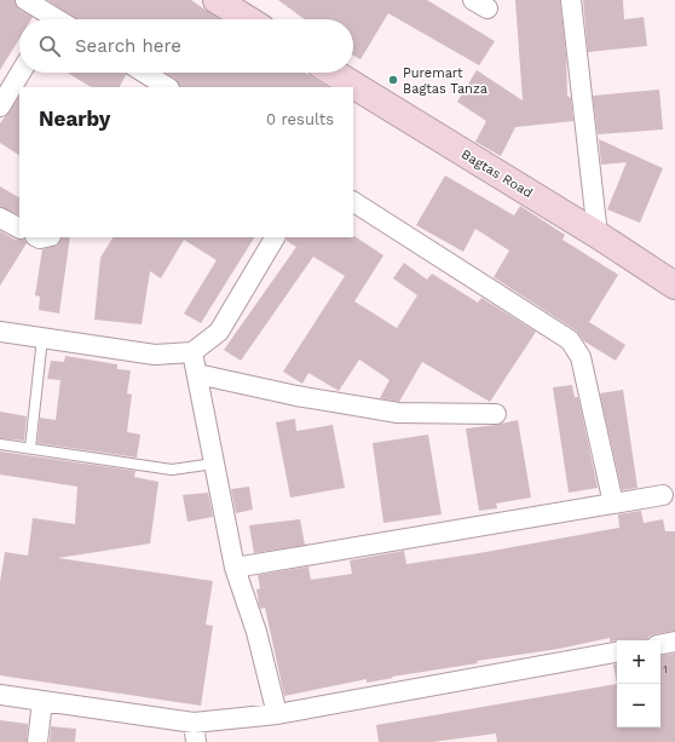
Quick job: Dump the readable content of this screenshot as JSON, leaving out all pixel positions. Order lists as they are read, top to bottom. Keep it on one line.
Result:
{"streets":{"street":["Bagtas Road"]},"places":["Puremart Bagtas Tanza"],"house_numbers":["1"],"page":{"search":"Search here","heading":["Nearby","0 results"],"map_buttons":["+","−"]}}
